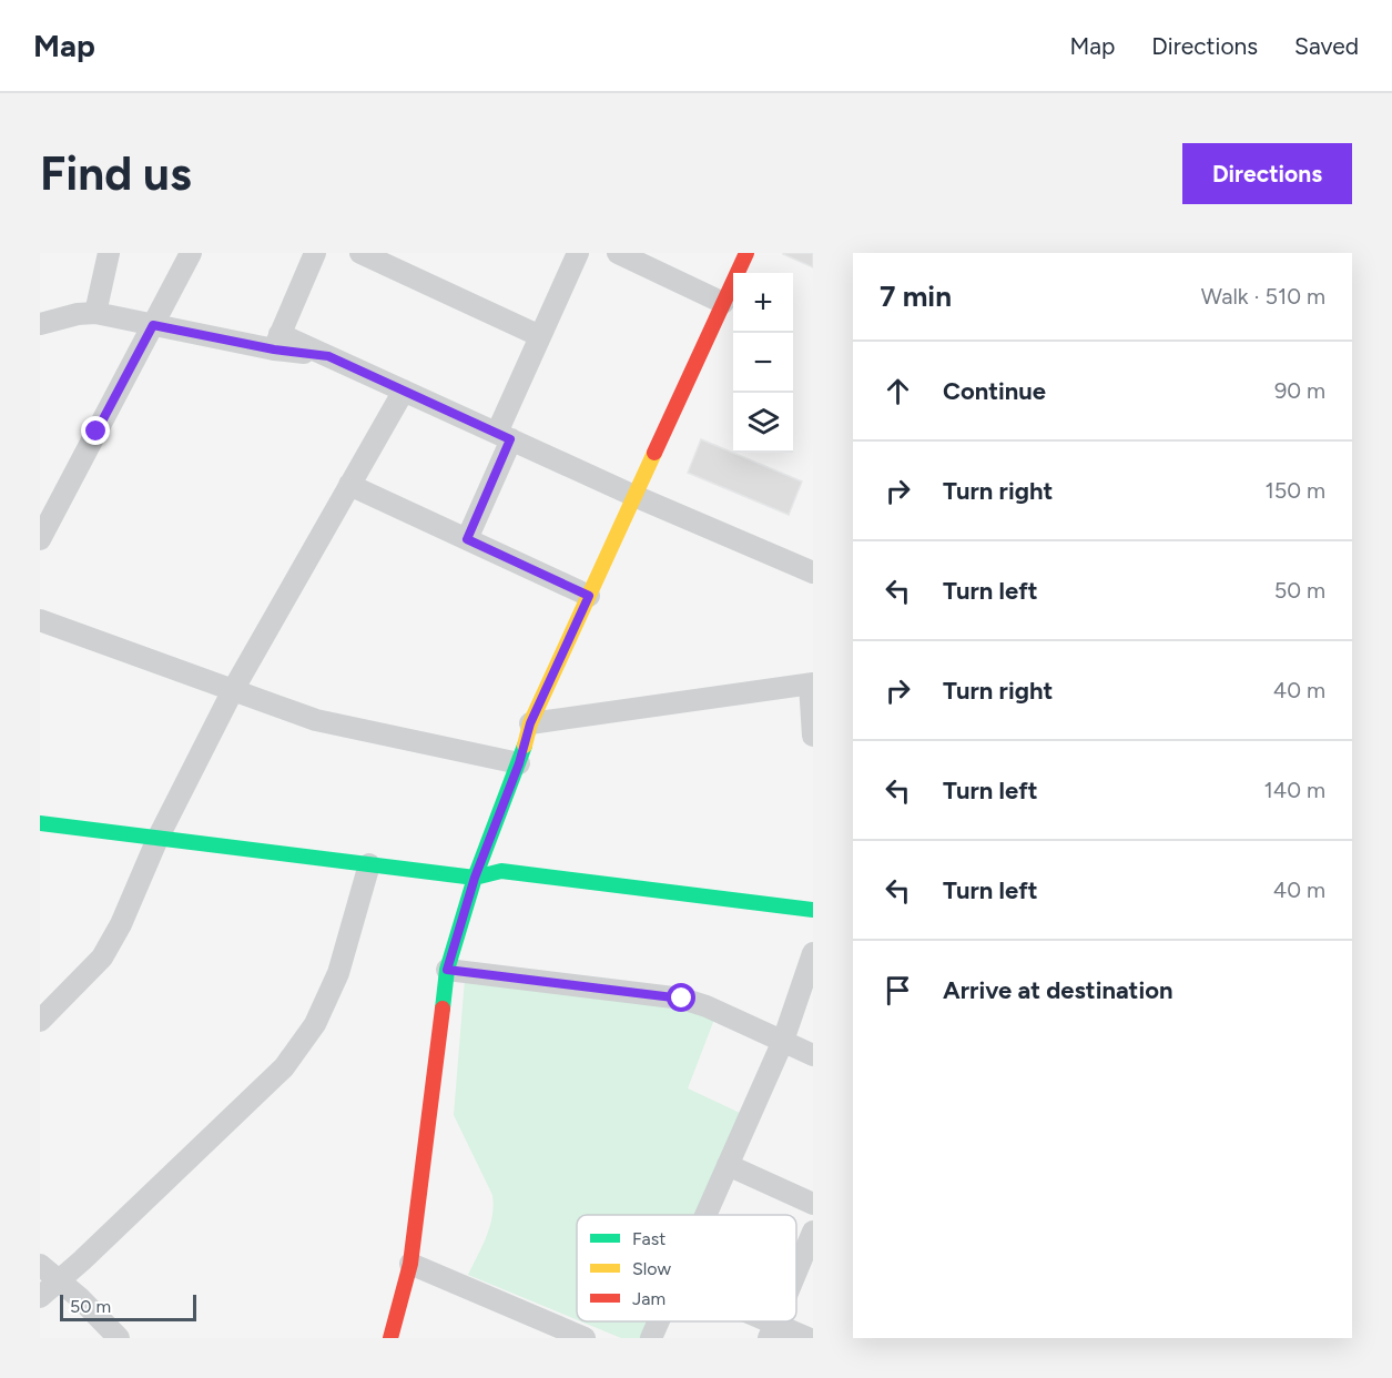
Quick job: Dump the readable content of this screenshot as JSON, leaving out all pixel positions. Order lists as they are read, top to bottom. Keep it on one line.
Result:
{"legend":["Fast","Slow","Jam"],"scale_bar":"50 m","page":{"header":"Map","nav":["Map","Directions","Saved"],"buttons":"Directions","title":"Find us","heading":["7 min","Walk · 510 m"],"map_buttons":["+","−"],"list":[["Continue","90 m"],["Turn right","150 m"],["Turn left","50 m"],["Turn right","40 m"],["Turn left","140 m"],["Turn left","40 m"],"Arrive at destination"],"scale":"50 m"}}
